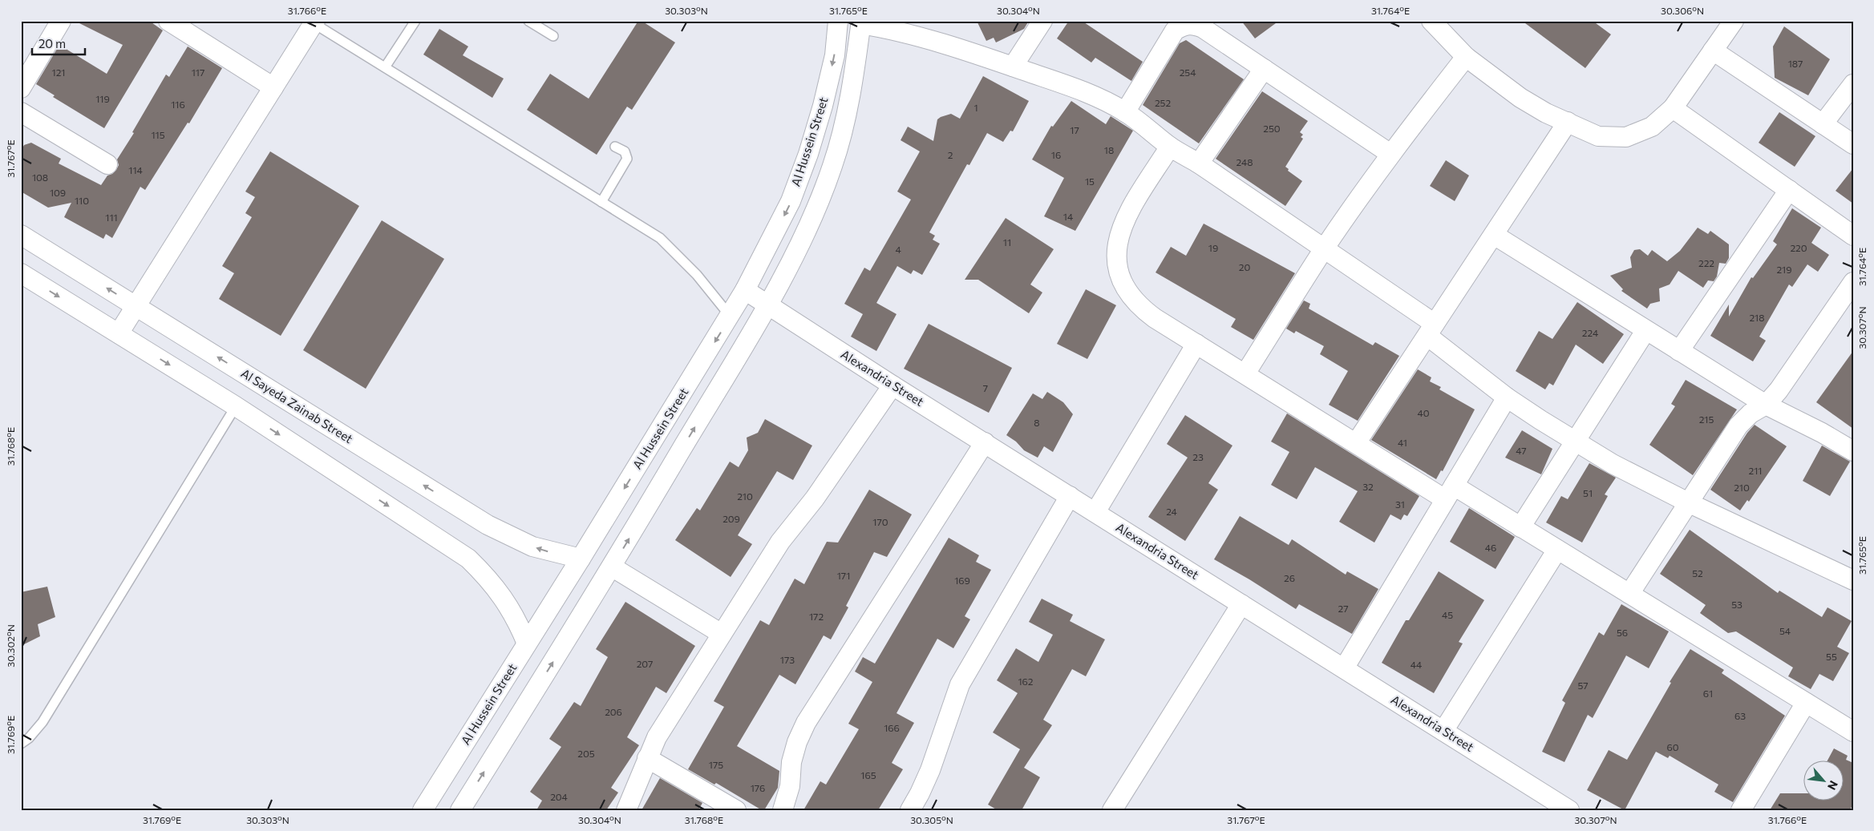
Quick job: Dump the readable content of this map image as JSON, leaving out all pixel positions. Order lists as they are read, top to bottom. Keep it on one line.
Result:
{"streets":{"street":["Al Hussein Street","Alexandria Street","Al Sayeda Zainab Street"]},"crossings":[["Al Hussein Street","Alexandria Street"],["Al Hussein Street","Al Sayeda Zainab Street"]],"house_numbers":["187","121","117","254","119","252","116","1","250","17","115","18","2","16","248","114","108","15","109","110","14","111","11","19","220","4","222","20","219","218","224","7","40","215","8","41","47","23","211","32","210","51","210","31","24","209","170","46","52","171","26","169","53","27","45","172","54","56","55","173","207","44","162","57","61","206","63","166","60","205","175","165","176","204"],"scale_bar":"20 m","north":"bottom right","coordinates":["31.766°E","30.303°N","31.765°E","30.304°N","31.764°E","30.306°N","31.767°E","30.307°N","31.768°E","30.302°N","31.769°E","30.305°N"]}
